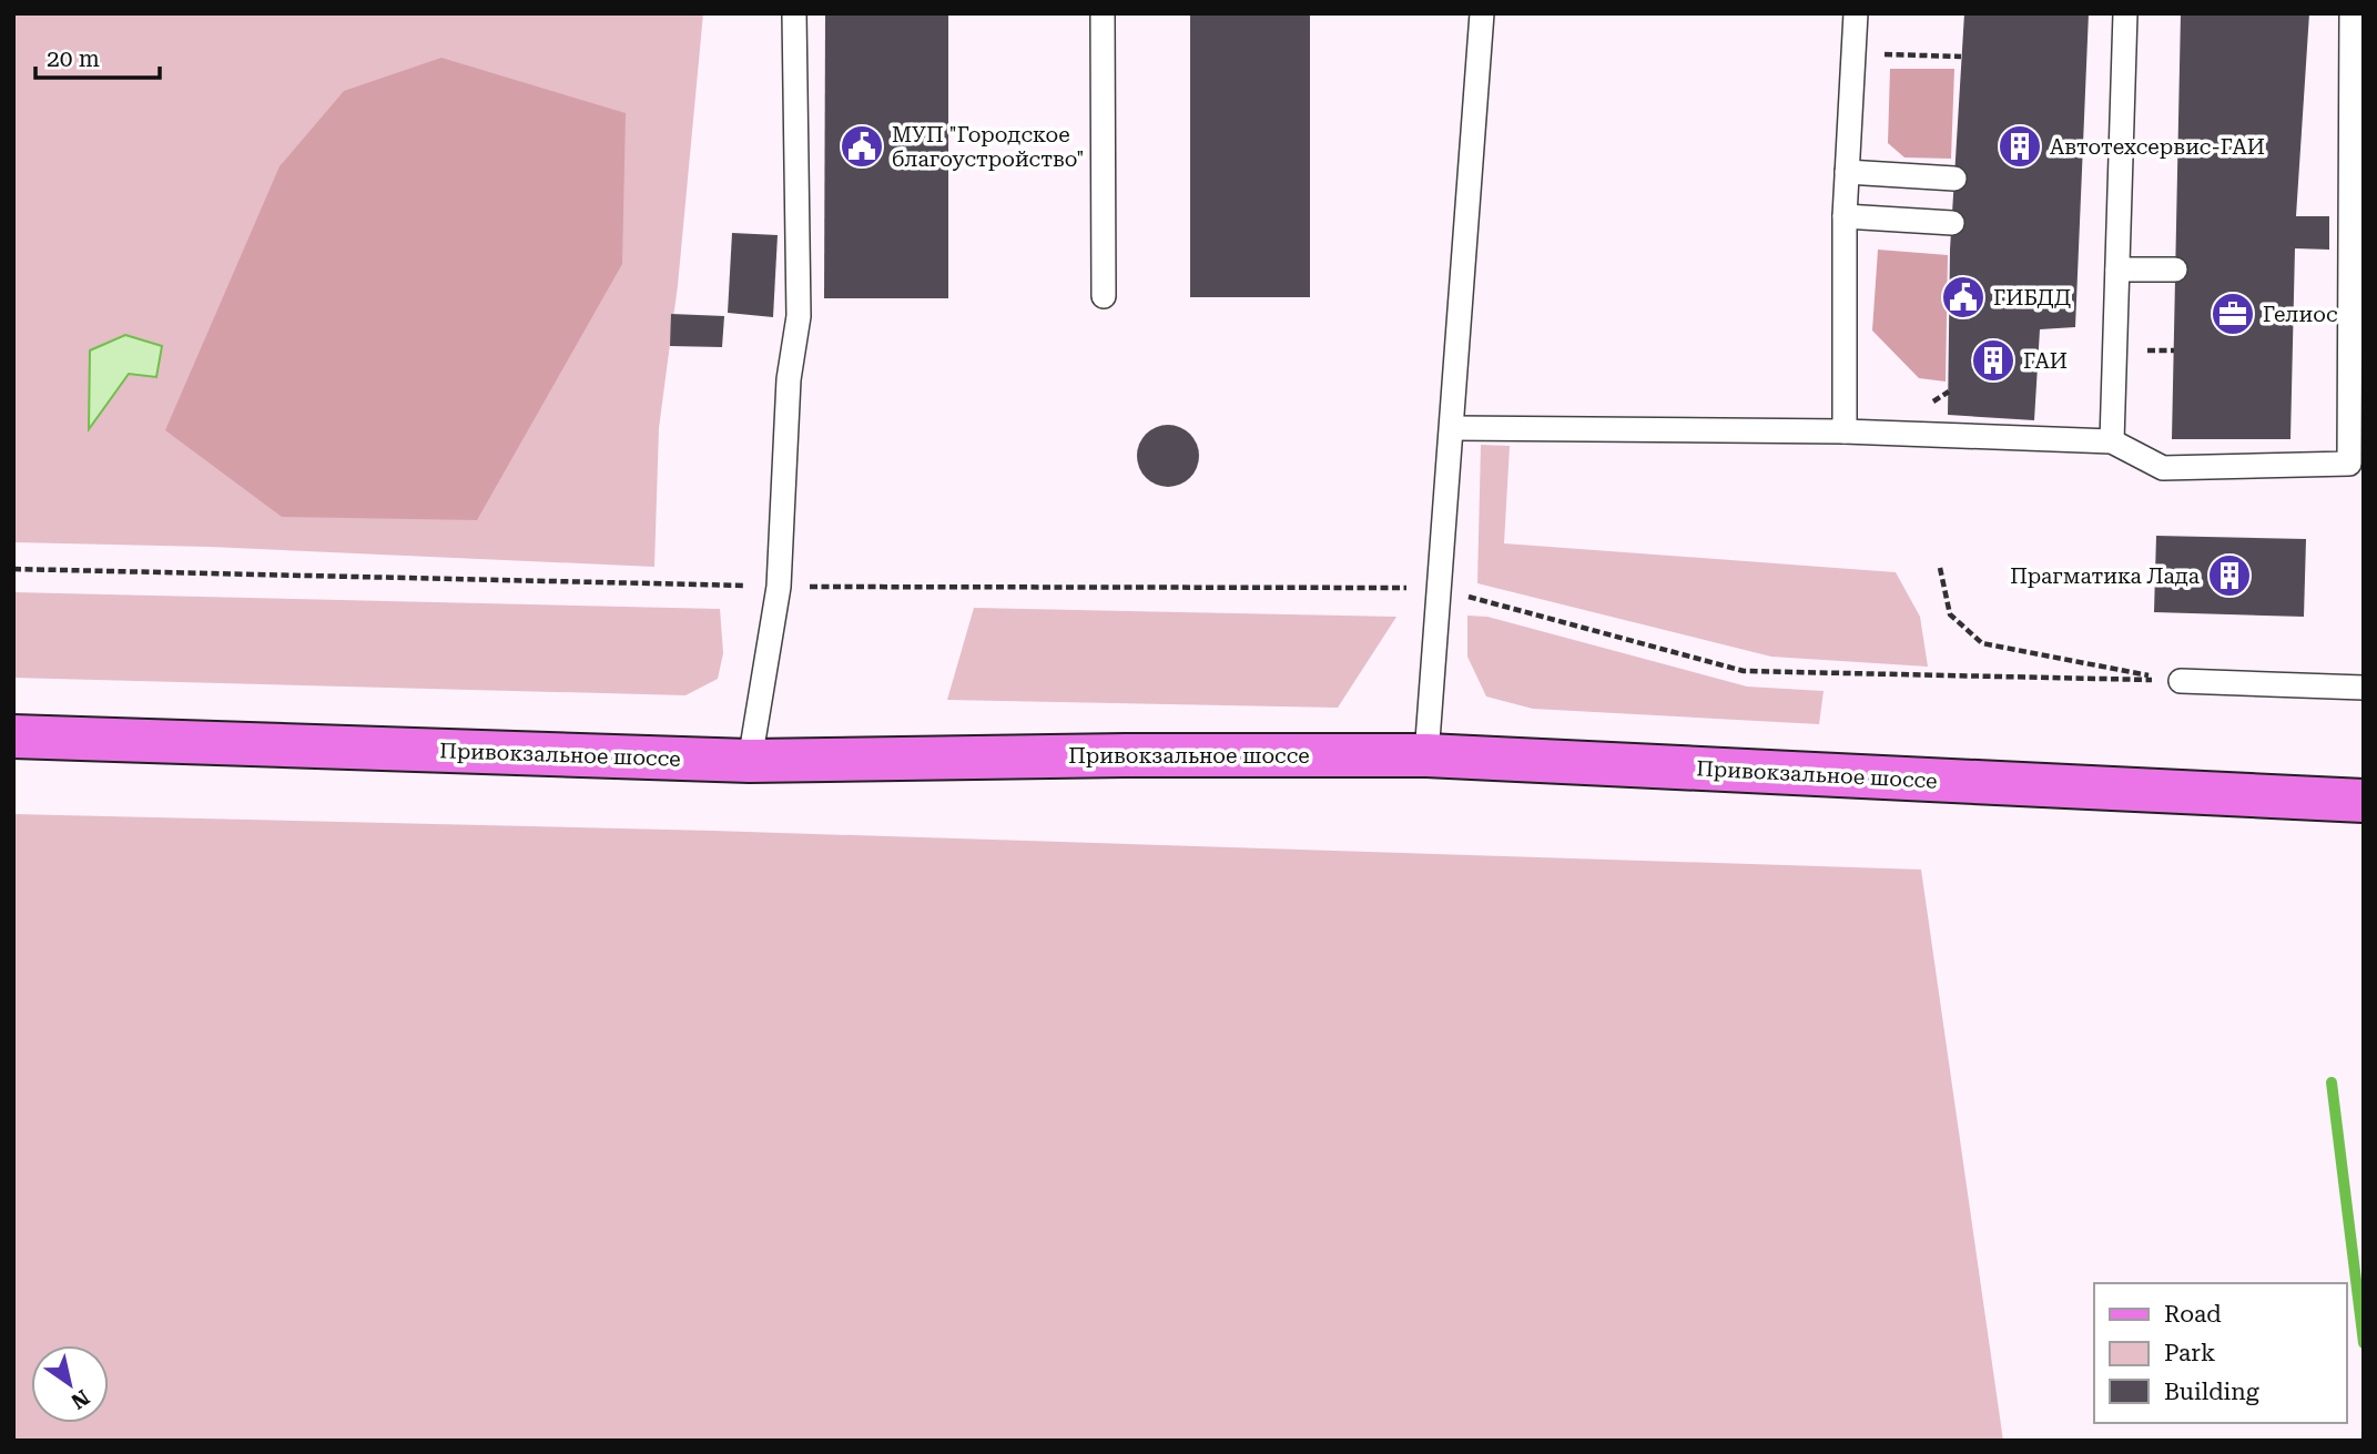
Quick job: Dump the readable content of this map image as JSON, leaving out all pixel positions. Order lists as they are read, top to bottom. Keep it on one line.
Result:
{"streets":{"main road":["Привокзальное шоссе"]},"places":{"public building":["МУП \"Городское благоустройство\"","ГИБДД"],"building":["Автотехсервис-ГАИ","ГАИ","Прагматика Лада"],"office":["Гелиос"]},"legend":["Road","Park","Building"],"scale_bar":"20 m","north":"bottom right"}
